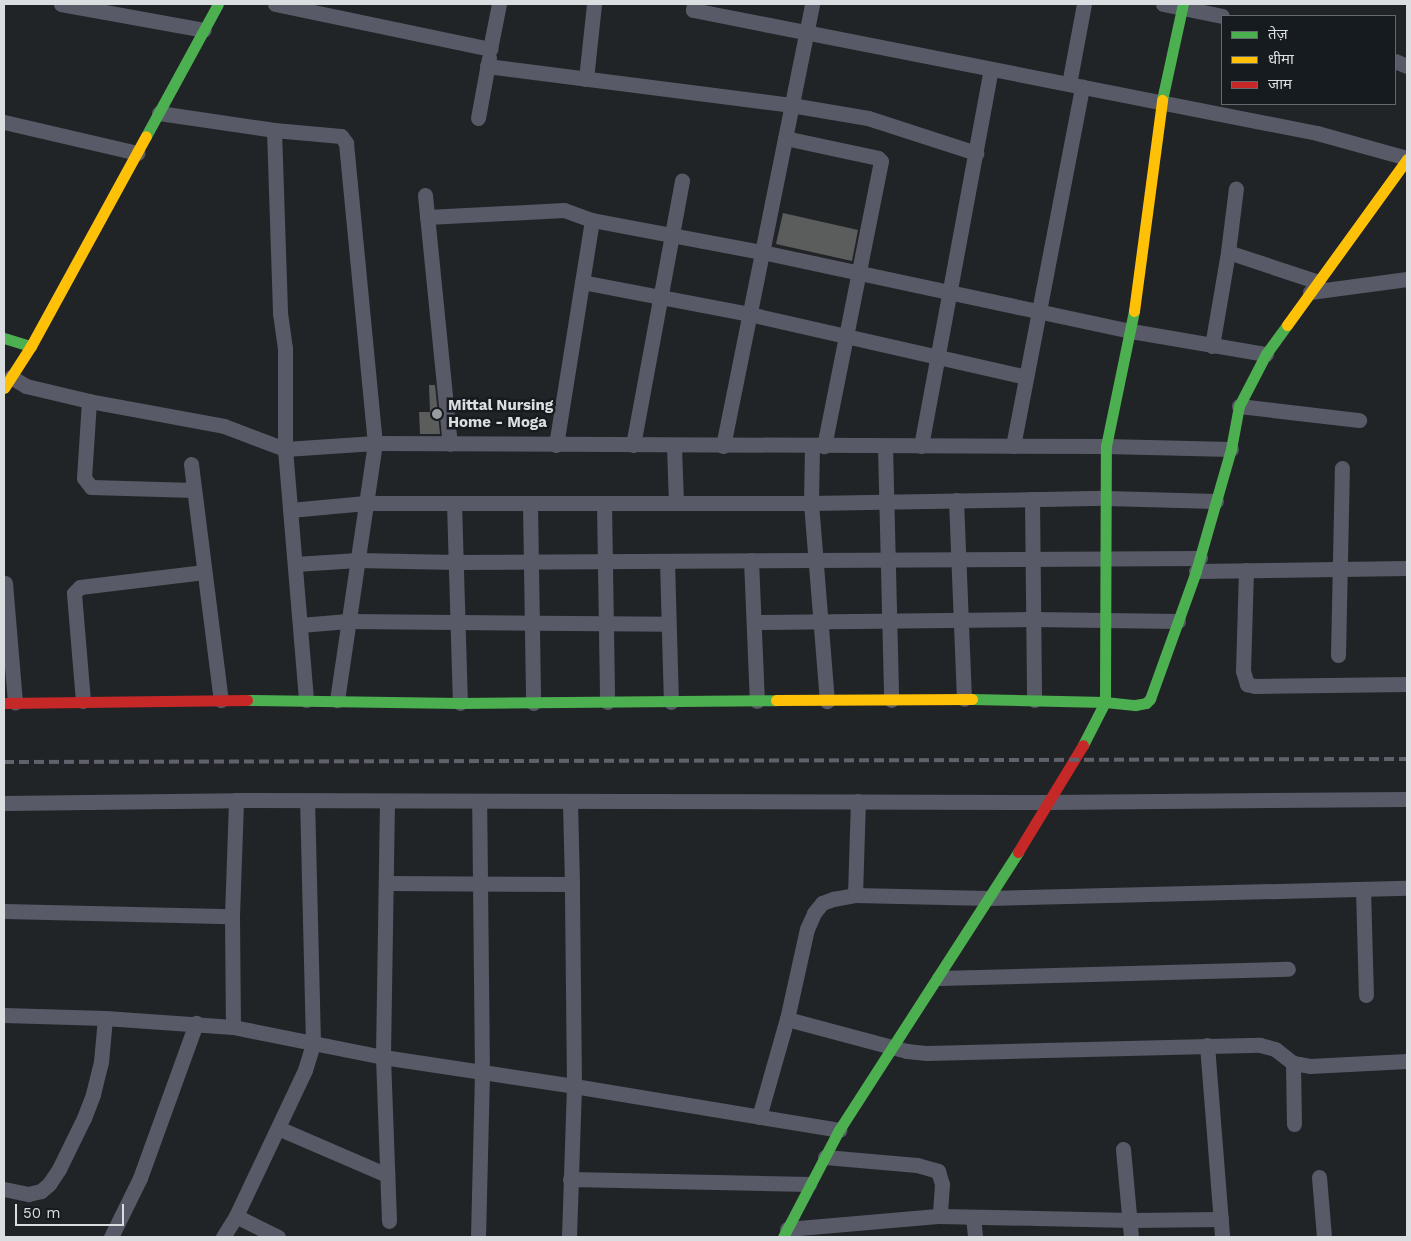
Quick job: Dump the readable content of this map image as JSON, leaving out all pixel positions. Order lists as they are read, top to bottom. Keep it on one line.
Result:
{"places":["Mittal Nursing Home - Moga"],"legend":["तेज़","धीमा","जाम"],"scale_bar":"50 m"}
